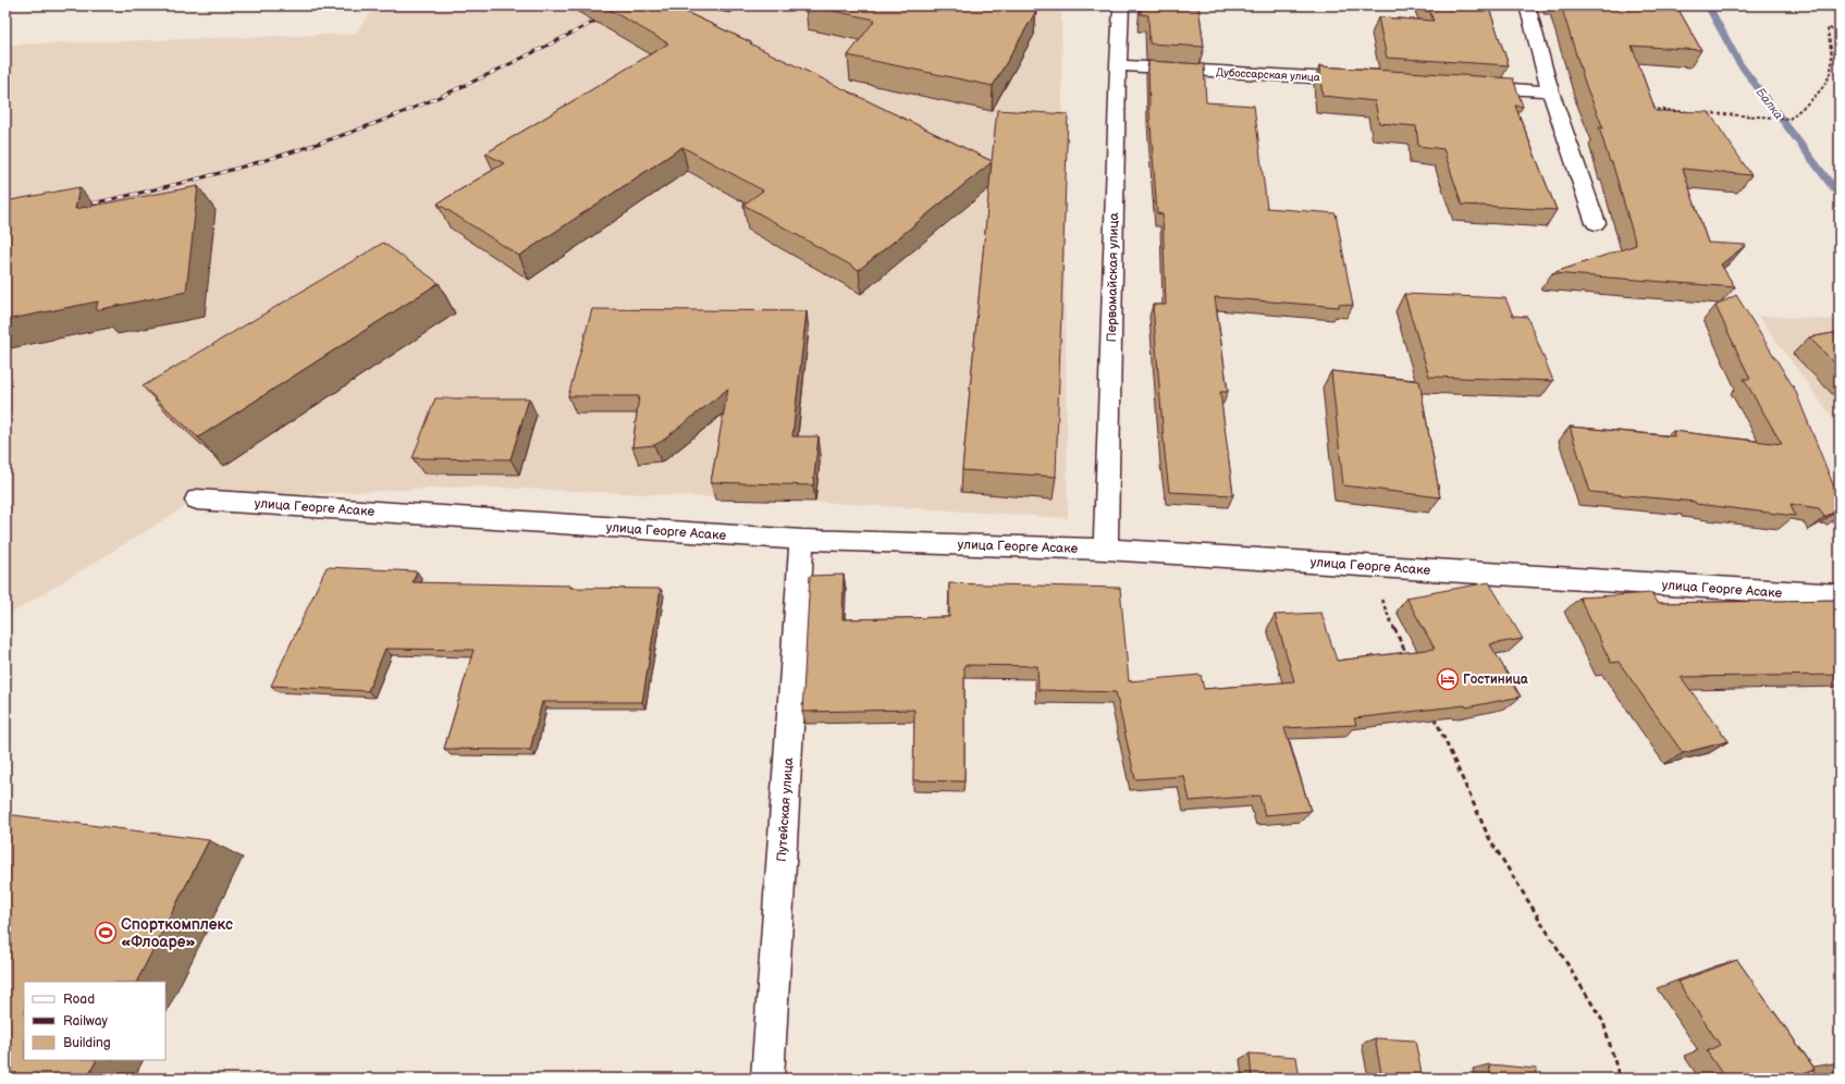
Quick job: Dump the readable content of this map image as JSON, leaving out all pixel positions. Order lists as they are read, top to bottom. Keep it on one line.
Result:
{"streets":{"street":["Дубоссарская улица","Первомайская улица","улица Георге Асаке","Путейская улица"]},"crossings":[["Дубоссарская улица","Первомайская улица"],["Первомайская улица","улица Георге Асаке"],["улица Георге Асаке","Путейская улица"]],"water":["Балка"],"places":{"hotel":["Гостиница"],"sports":["Спорткомплекс «Флоаре»"]},"legend":["Road","Railway","Building"]}
